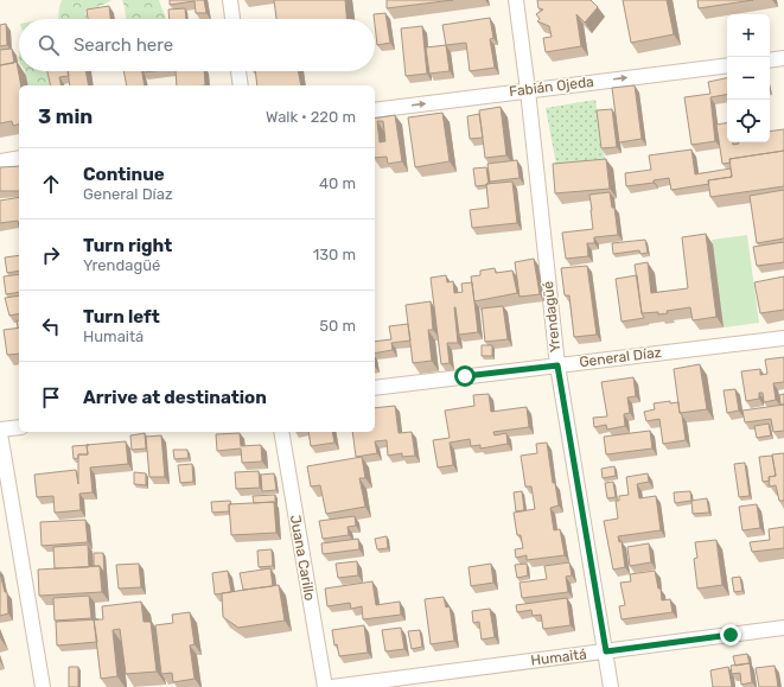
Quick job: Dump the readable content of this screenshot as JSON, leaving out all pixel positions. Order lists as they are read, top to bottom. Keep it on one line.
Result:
{"streets":{"street":["Fabián Ojeda","Yrendagüé","General Díaz","Juana Carillo","Humaitá"]},"crossings":[["Fabián Ojeda","Yrendagüé"],["Yrendagüé","General Díaz"],["Yrendagüé","Humaitá"]],"one_way":["Fabián Ojeda"],"page":{"map_buttons":["+","−"],"search":"Search here","heading":["3 min","Walk · 220 m"],"list":[["Continue","General Díaz","40 m"],["Turn right","Yrendagüé","130 m"],["Turn left","Humaitá","50 m"],"Arrive at destination"]}}
